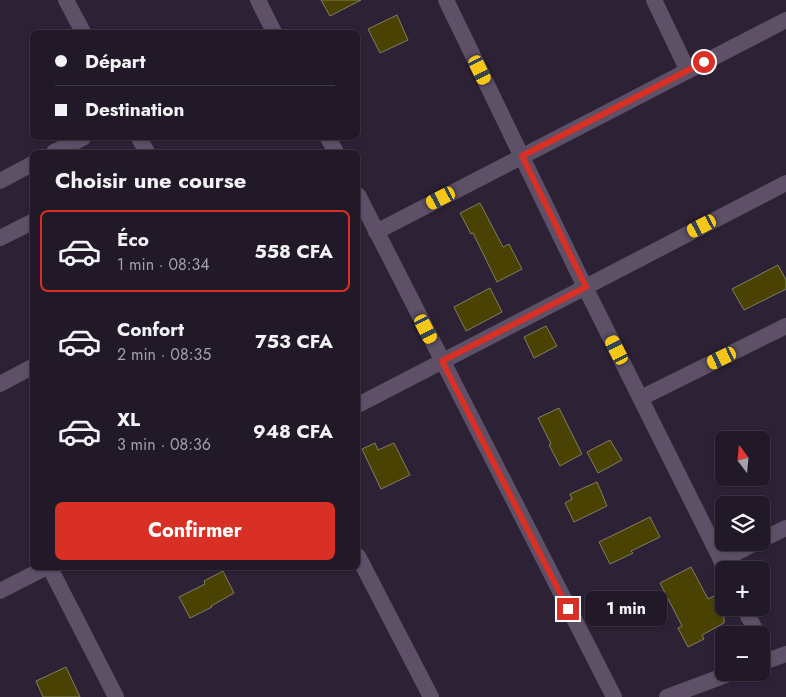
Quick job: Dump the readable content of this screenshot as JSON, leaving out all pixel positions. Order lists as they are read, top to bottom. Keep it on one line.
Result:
{"north":"top","page":{"banner":["Départ","Destination"],"heading":"Choisir une course","list":[{"name":"Éco","note":"1 min · 08:34","value":"558 CFA"},{"name":"Confort","note":"2 min · 08:35","value":"753 CFA"},{"name":"XL","note":"3 min · 08:36","value":"948 CFA"}],"map_buttons":["+","−"],"buttons":"Confirmer","bubble":"1 min"}}
